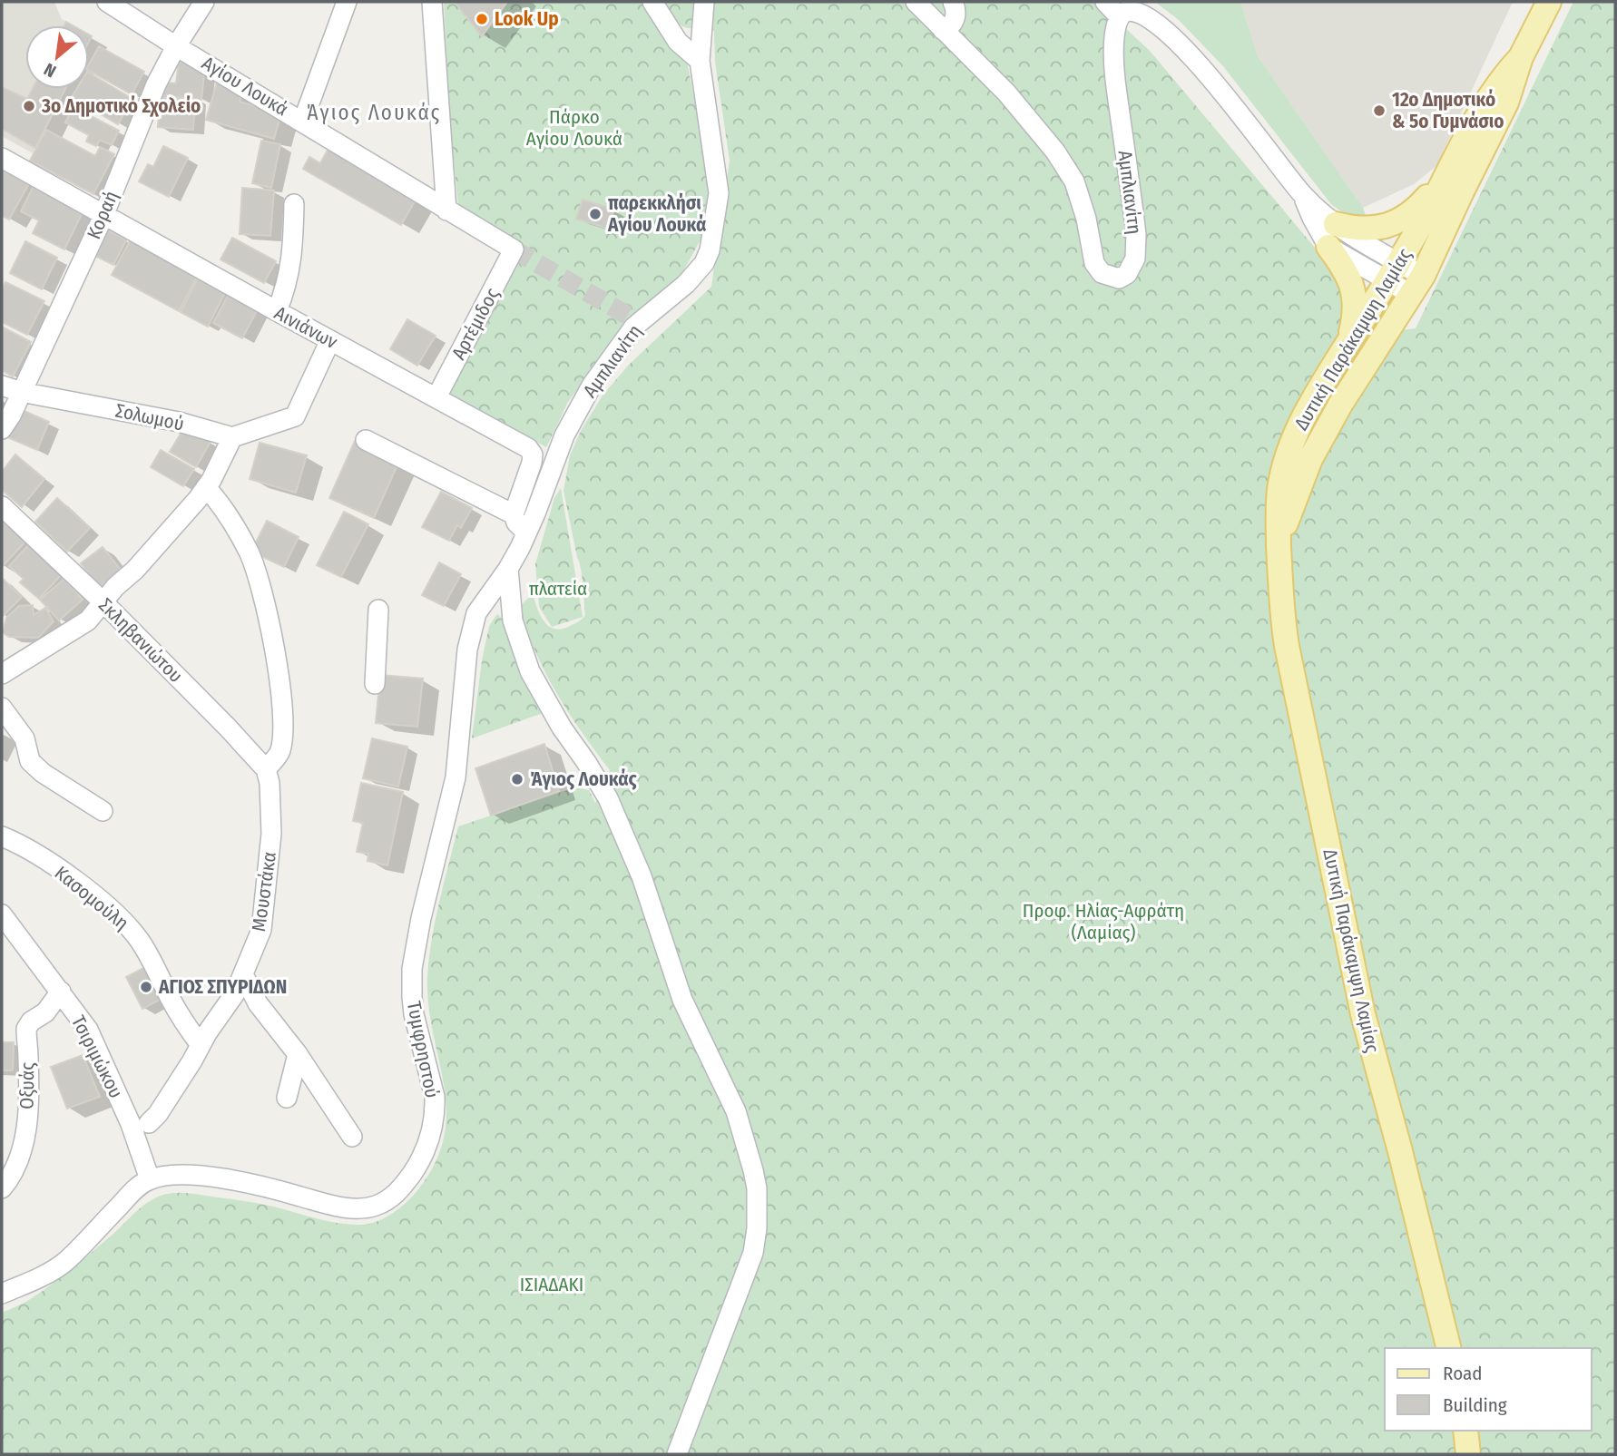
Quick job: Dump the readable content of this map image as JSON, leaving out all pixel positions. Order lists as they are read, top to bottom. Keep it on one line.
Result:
{"streets":{"main road":["Δυτική Παράκαμψη Λαμίας"],"street":["Αγίου Λουκά","Αμπλιανίτη","Κοραή","Αρτέμιδος","Αινιάνων","Σολωμού","Σκληβανιώτου","Μουστάκα","Κασομούλη","Τυμφρηστού","Τσιριμώκου","Οξυάς"]},"crossings":[["Αγίου Λουκά","Κοραή"],["Αγίου Λουκά","Αρτέμιδος"],["Αμπλιανίτη","Τυμφρηστού"],["Κοραή","Αινιάνων"],["Κοραή","Σολωμού"],["Αρτέμιδος","Αινιάνων"],["Σκληβανιώτου","Μουστάκα"],["Μουστάκα","Κασομούλη"],["Τυμφρηστού","Τσιριμώκου"],["Τσιριμώκου","Οξυάς"]],"districts":["Άγιος Λουκάς"],"parks":["Πάρκο Αγίου Λουκά","πλατεία","Προφ. Ηλίας-Αφράτη (Λαμίας)","ΙΣΙΑΔΑΚΙ"],"places":["Look Up","3ο Δημοτικό Σχολείο","12ο Δημοτικό & 5ο Γυμνάσιο","παρεκκλήσι Αγίου Λουκά","Άγιος Λουκάς","ΑΓΙΟΣ ΣΠΥΡΙΔΩΝ"],"legend":["Road","Building"],"north":"bottom left"}
